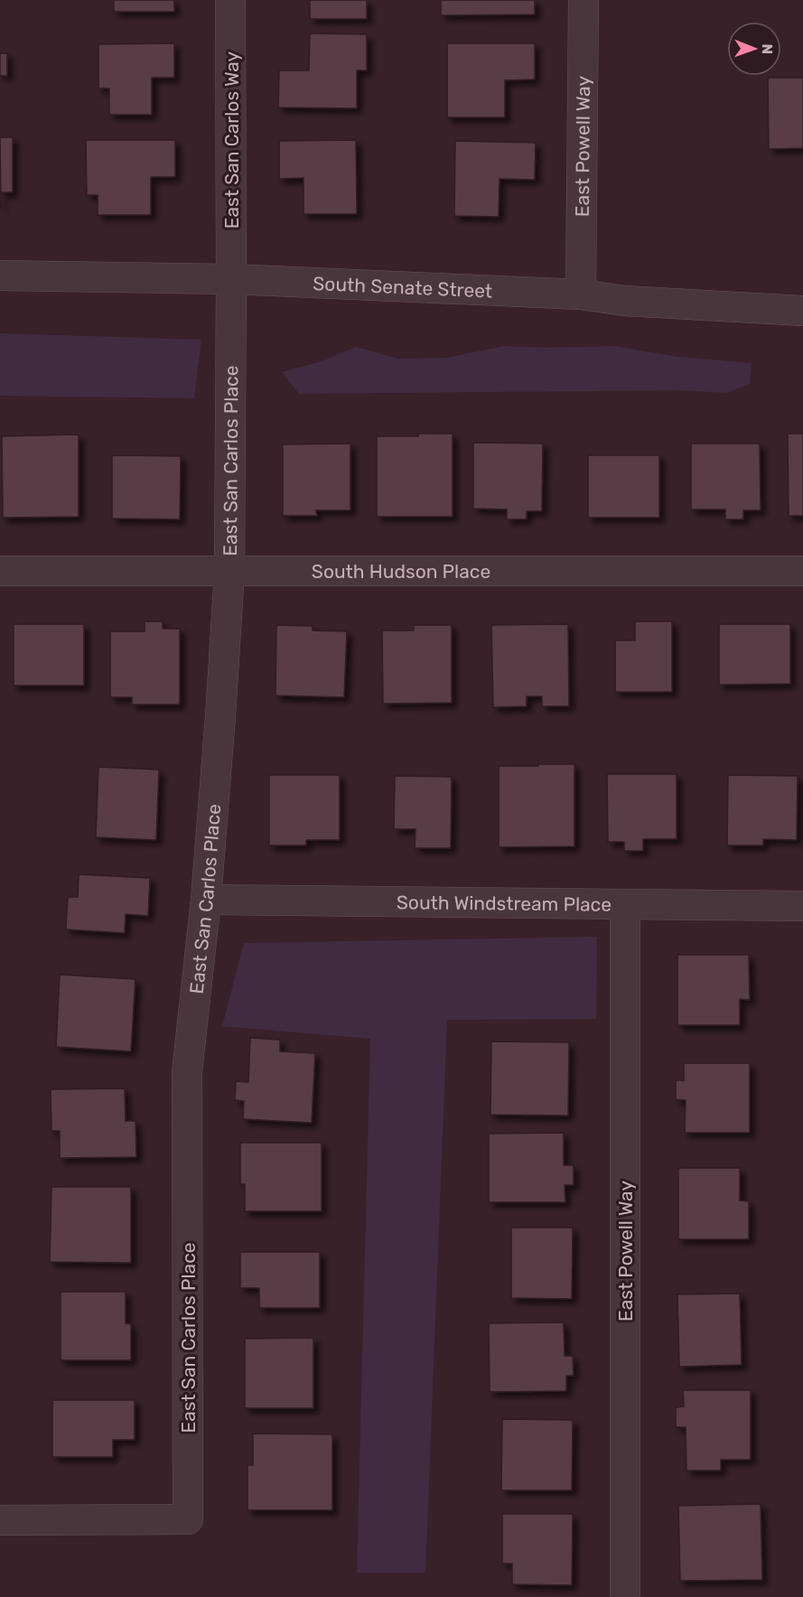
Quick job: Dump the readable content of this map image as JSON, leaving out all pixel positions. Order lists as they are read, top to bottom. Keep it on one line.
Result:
{"streets":{"street":["East San Carlos Way","East Powell Way","South Senate Street","East San Carlos Place","South Hudson Place","South Windstream Place"]},"crossings":[["East San Carlos Way","South Senate Street"],["East San Carlos Way","East San Carlos Place"],["East Powell Way","South Senate Street"],["East Powell Way","South Windstream Place"],["South Senate Street","East San Carlos Place"],["East San Carlos Place","South Hudson Place"],["East San Carlos Place","South Windstream Place"]],"north":"right"}
